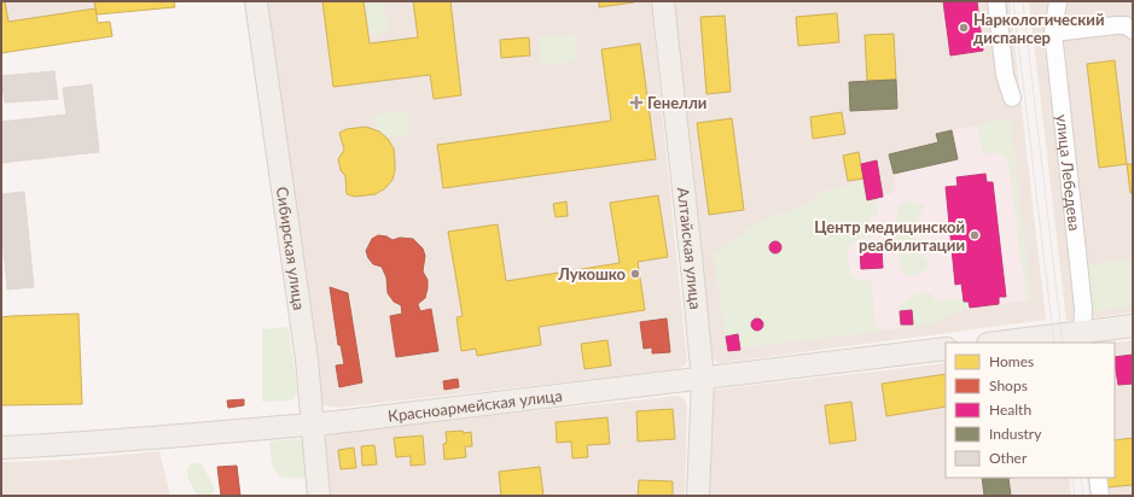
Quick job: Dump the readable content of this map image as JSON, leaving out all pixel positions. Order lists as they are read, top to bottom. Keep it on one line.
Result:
{"streets":{"main road":["Сибирская улица","Алтайская улица","Красноармейская улица"],"street":["улица Лебедева"]},"crossings":[["Сибирская улица","Красноармейская улица"],["Алтайская улица","Красноармейская улица"]],"places":{"other":["Наркологический диспансер","Центр медицинской реабилитации","Лукошко"],"health":["Генелли"]},"legend":["Homes","Shops","Health","Industry","Other"]}
